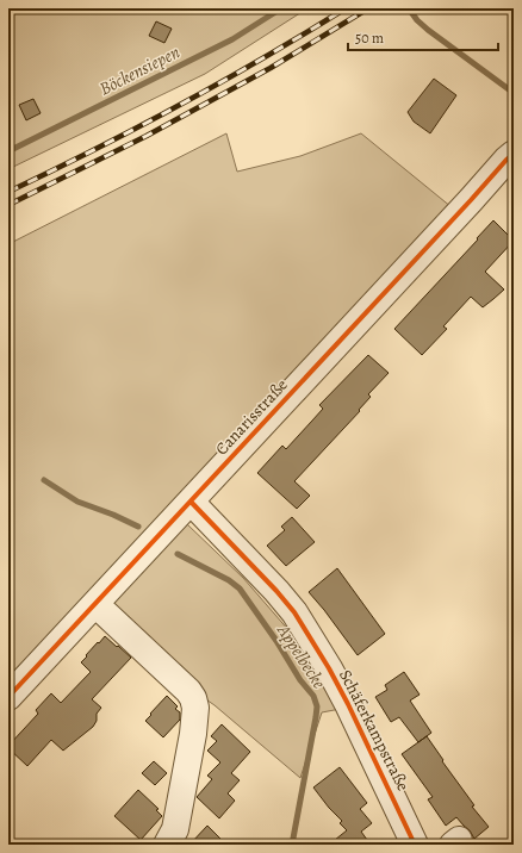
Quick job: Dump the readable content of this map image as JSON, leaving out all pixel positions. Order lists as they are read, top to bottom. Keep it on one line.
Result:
{"streets":{"street":["Canarisstraße","Schäferkampstraße"]},"crossings":[["Canarisstraße","Schäferkampstraße"]],"water":["Böckensiepen","Appelbecke"],"scale_bar":"50 m"}
